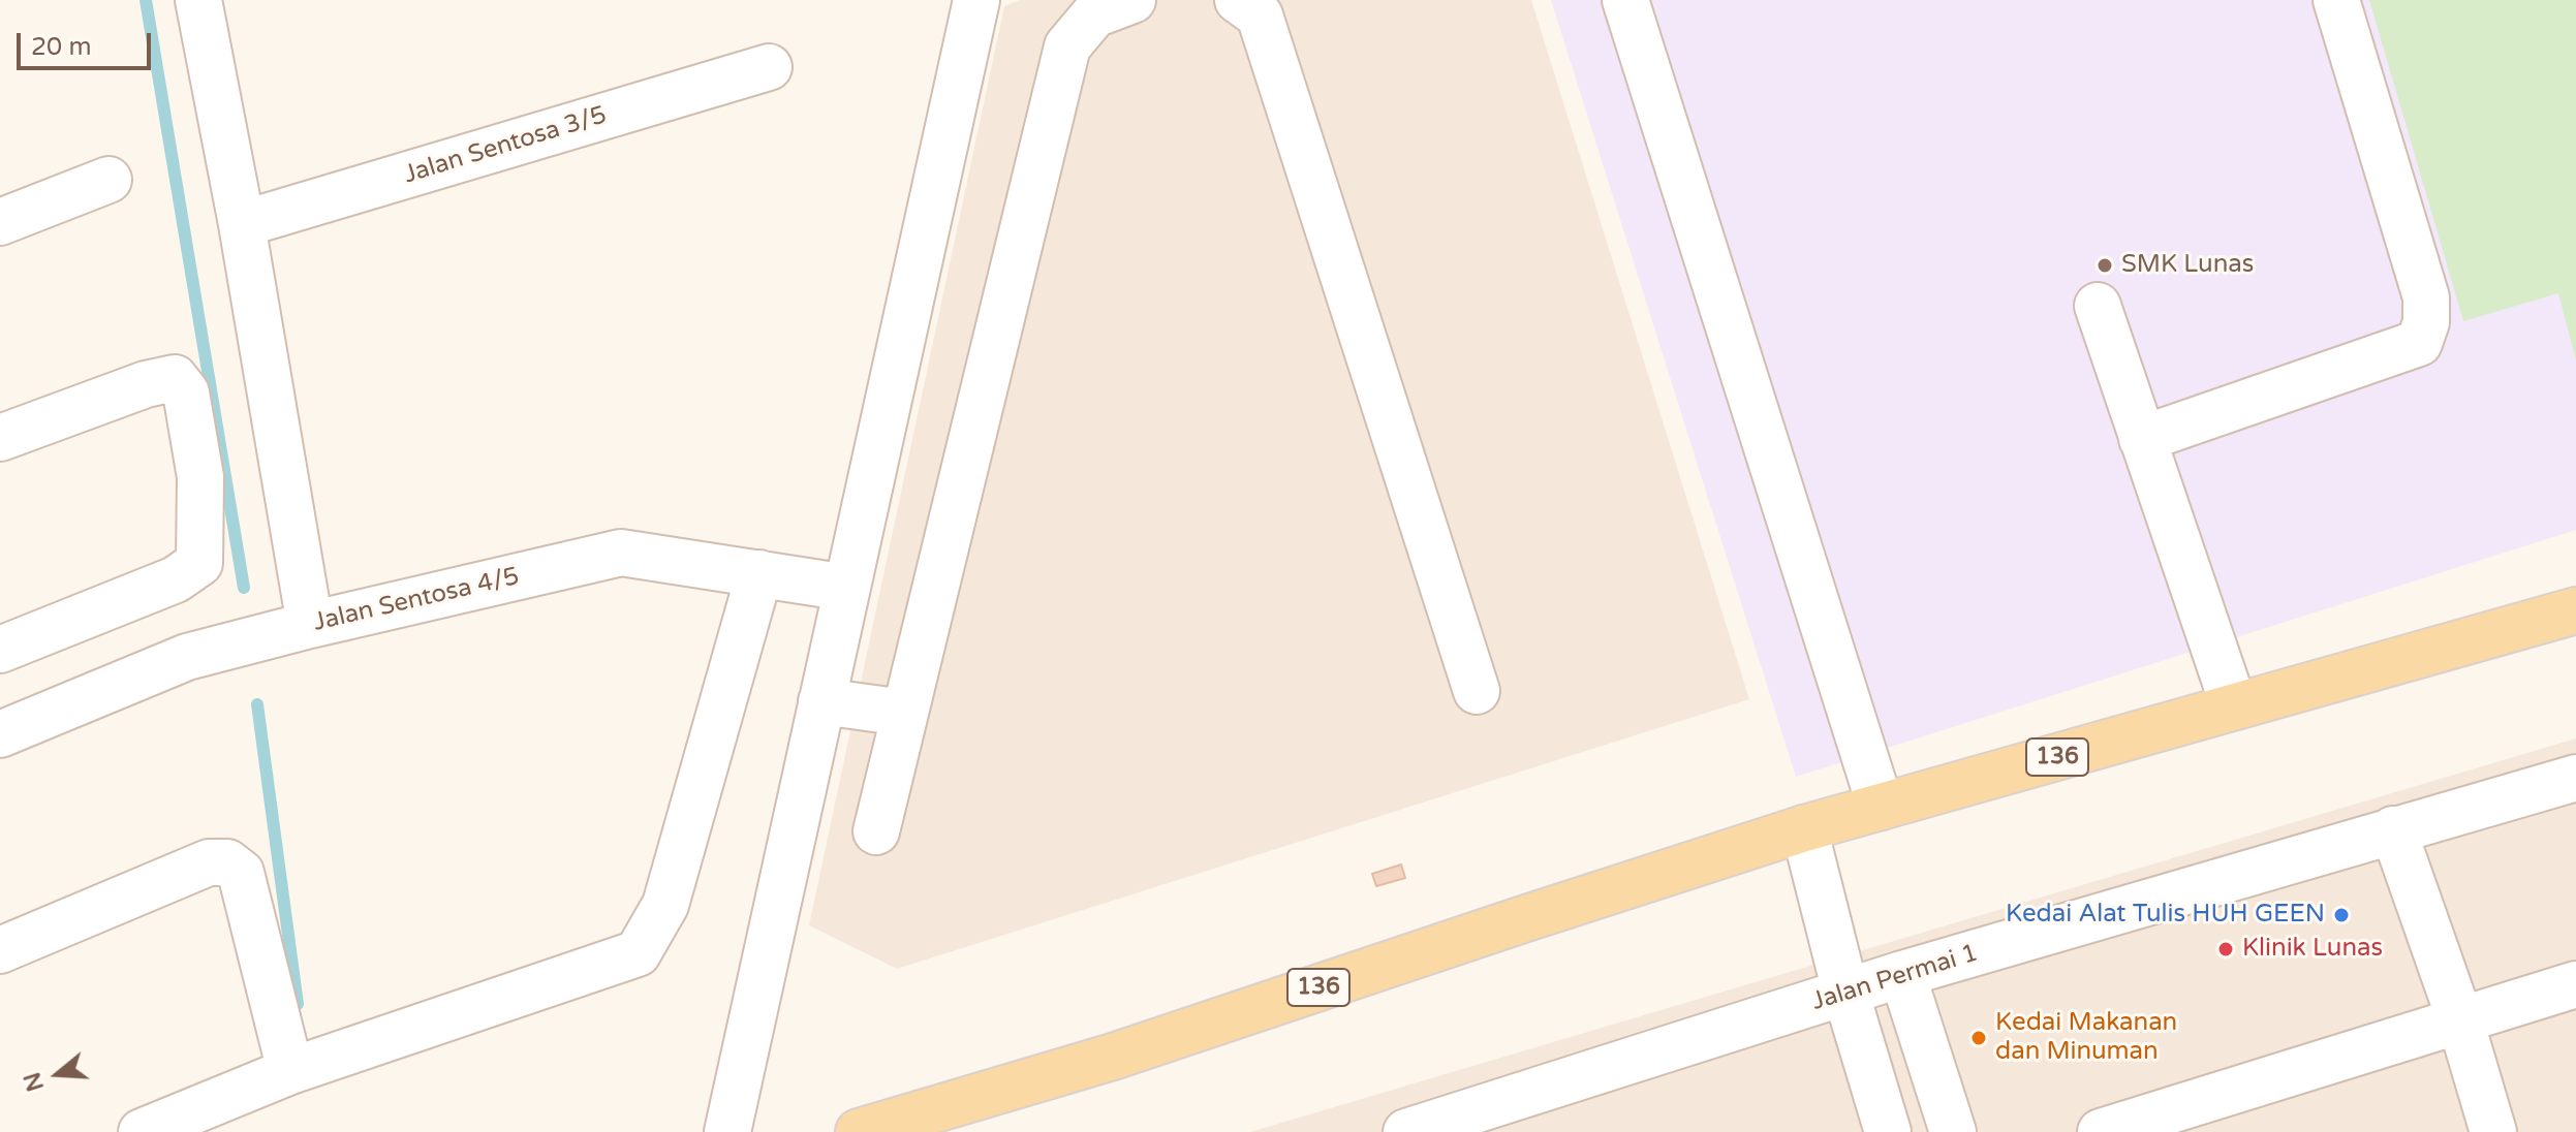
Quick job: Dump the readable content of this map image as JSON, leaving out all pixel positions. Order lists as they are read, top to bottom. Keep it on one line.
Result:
{"streets":{"main road":["136"],"street":["Jalan Sentosa 3/5","Jalan Sentosa 4/5","Jalan Permai 1"]},"places":["SMK Lunas","Kedai Alat Tulis HUH GEEN","Klinik Lunas","Kedai Makanan dan Minuman"],"scale_bar":"20 m","north":"left"}
